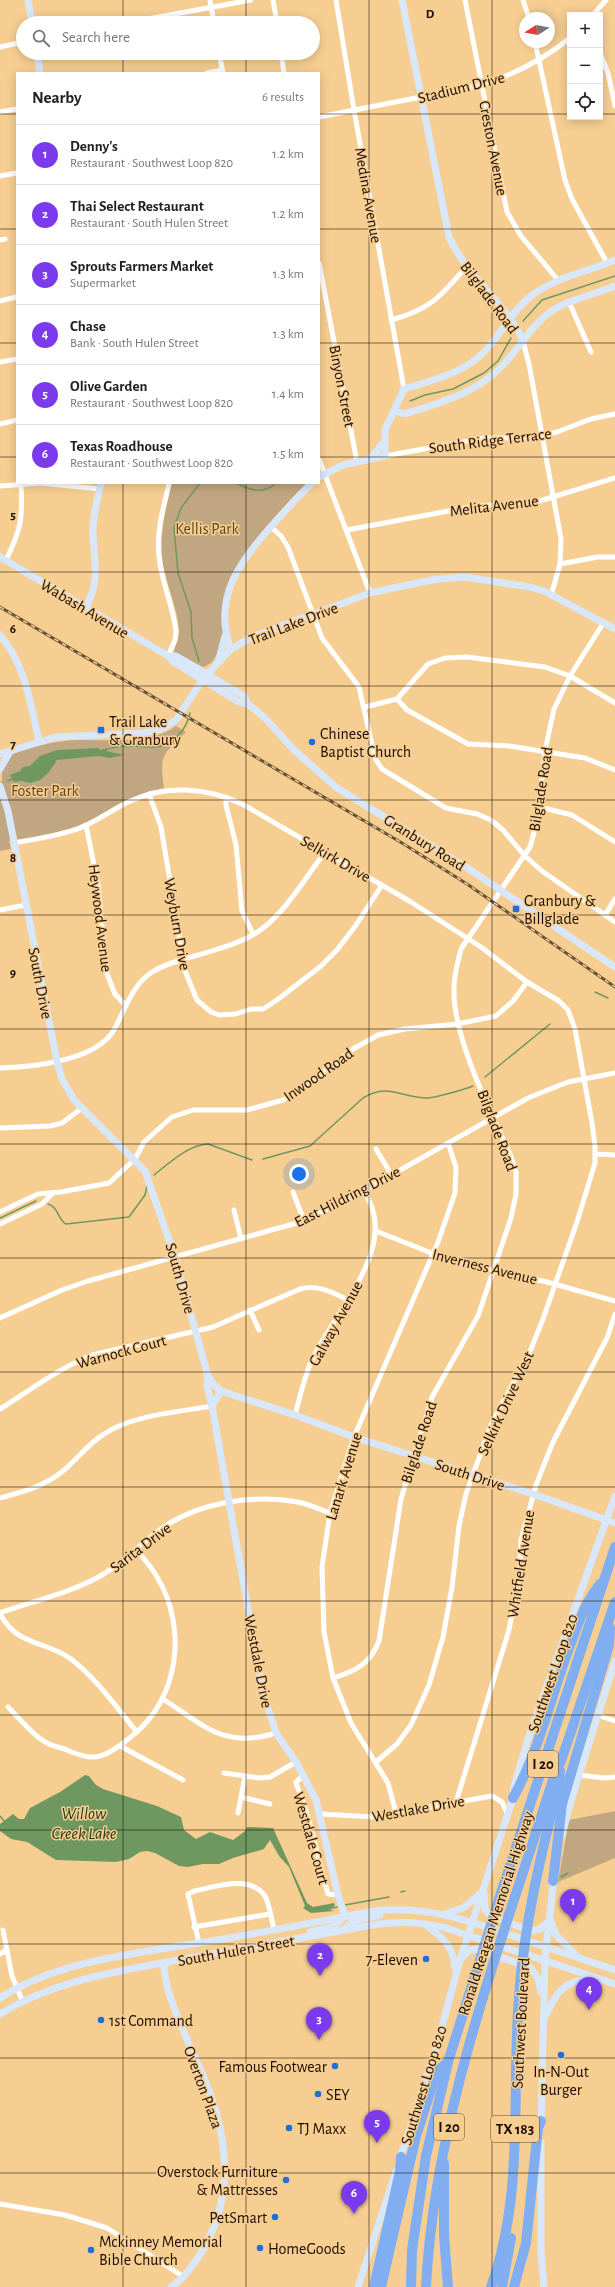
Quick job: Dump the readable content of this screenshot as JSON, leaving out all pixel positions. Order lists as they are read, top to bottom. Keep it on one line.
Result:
{"streets":{"highway":["I 20","Ronald Reagan Memorial Highway","Southwest Boulevard","TX 183"],"street":["Stadium Drive","Creston Avenue","Medina Avenue","Bilglade Road","Binyon Street","South Ridge Terrace","Melita Avenue","Wabash Avenue","Trail Lake Drive","Granbury Road","Selkirk Drive","Heywood Avenue","Weyburn Drive","South Drive","Inwood Road","East Hildring Drive","Inverness Avenue","Galway Avenue","Warnock Court","Selkirk Drive West","Lanark Avenue","Sarita Drive","Whitfield Avenue","Westdale Drive","Southwest Loop 820","Westlake Drive","Westdale Court","South Hulen Street","Overton Plaza"]},"crossings":[["Stadium Drive","Creston Avenue"],["Stadium Drive","Medina Avenue"],["Stadium Drive","Bilglade Road"],["Bilglade Road","South Ridge Terrace"],["Bilglade Road","Melita Avenue"],["Bilglade Road","Trail Lake Drive"],["Bilglade Road","Granbury Road"],["Bilglade Road","Selkirk Drive"],["Bilglade Road","South Drive"],["Bilglade Road","Inwood Road"],["Bilglade Road","East Hildring Drive"],["Bilglade Road","Inverness Avenue"],["Bilglade Road","Lanark Avenue"],["Binyon Street","South Ridge Terrace"],["Wabash Avenue","Trail Lake Drive"],["Wabash Avenue","Granbury Road"],["Trail Lake Drive","Granbury Road"],["Selkirk Drive","Heywood Avenue"],["Selkirk Drive","Weyburn Drive"],["Selkirk Drive","South Drive"],["Selkirk Drive","Inwood Road"],["Selkirk Drive","East Hildring Drive"],["Selkirk Drive","Selkirk Drive West"],["South Drive","Inwood Road"],["South Drive","East Hildring Drive"],["South Drive","Galway Avenue"],["South Drive","Warnock Court"],["South Drive","Selkirk Drive West"],["South Drive","Lanark Avenue"],["South Drive","Whitfield Avenue"],["South Drive","Westdale Drive"],["South Drive","Southwest Loop 820"],["East Hildring Drive","Selkirk Drive West"],["East Hildring Drive","Lanark Avenue"],["Inverness Avenue","Galway Avenue"],["Inverness Avenue","Selkirk Drive West"],["Inverness Avenue","Lanark Avenue"],["Galway Avenue","Warnock Court"],["Selkirk Drive West","Lanark Avenue"],["Lanark Avenue","Sarita Drive"],["Lanark Avenue","Westlake Drive"],["Sarita Drive","Westdale Drive"],["Whitfield Avenue","Westlake Drive"],["Westdale Drive","Westlake Drive"],["Westdale Drive","Westdale Court"],["Westdale Drive","South Hulen Street"],["Southwest Loop 820","Westlake Drive"],["Southwest Loop 820","South Hulen Street"],["Ronald Reagan Memorial Highway","Southwest Boulevard"],["South Hulen Street","Overton Plaza"]],"water":["Willow Creek Lake"],"parks":["Kellis Park","Foster Park"],"places":{"transit":["Trail Lake & Granbury","Granbury & Billglade"],"other":["Chinese Baptist Church","7-Eleven","1st Command","In-N-Out Burger","Famous Footwear","SEY","TJ Maxx","Overstock Furniture & Mattresses","PetSmart","HomeGoods","Mckinney Memorial Bible Church"]},"north":"left","page":{"map_buttons":["+","−"],"search":"Search here","heading":["Nearby","6 results"],"list":[{"mark":"1","name":"Denny's","note":"Restaurant · Southwest Loop 820","value":"1.2 km"},{"mark":"2","name":"Thai Select Restaurant","note":"Restaurant · South Hulen Street","value":"1.2 km"},{"mark":"3","name":"Sprouts Farmers Market","note":"Supermarket","value":"1.3 km"},{"mark":"4","name":"Chase","note":"Bank · South Hulen Street","value":"1.3 km"},{"mark":"5","name":"Olive Garden","note":"Restaurant · Southwest Loop 820","value":"1.4 km"},{"mark":"6","name":"Texas Roadhouse","note":"Restaurant · Southwest Loop 820","value":"1.5 km"}],"pins":["1","2","4","3","5","6"]},"grid":{"columns":["D"],"rows":["5","6","7","8","9"]}}
